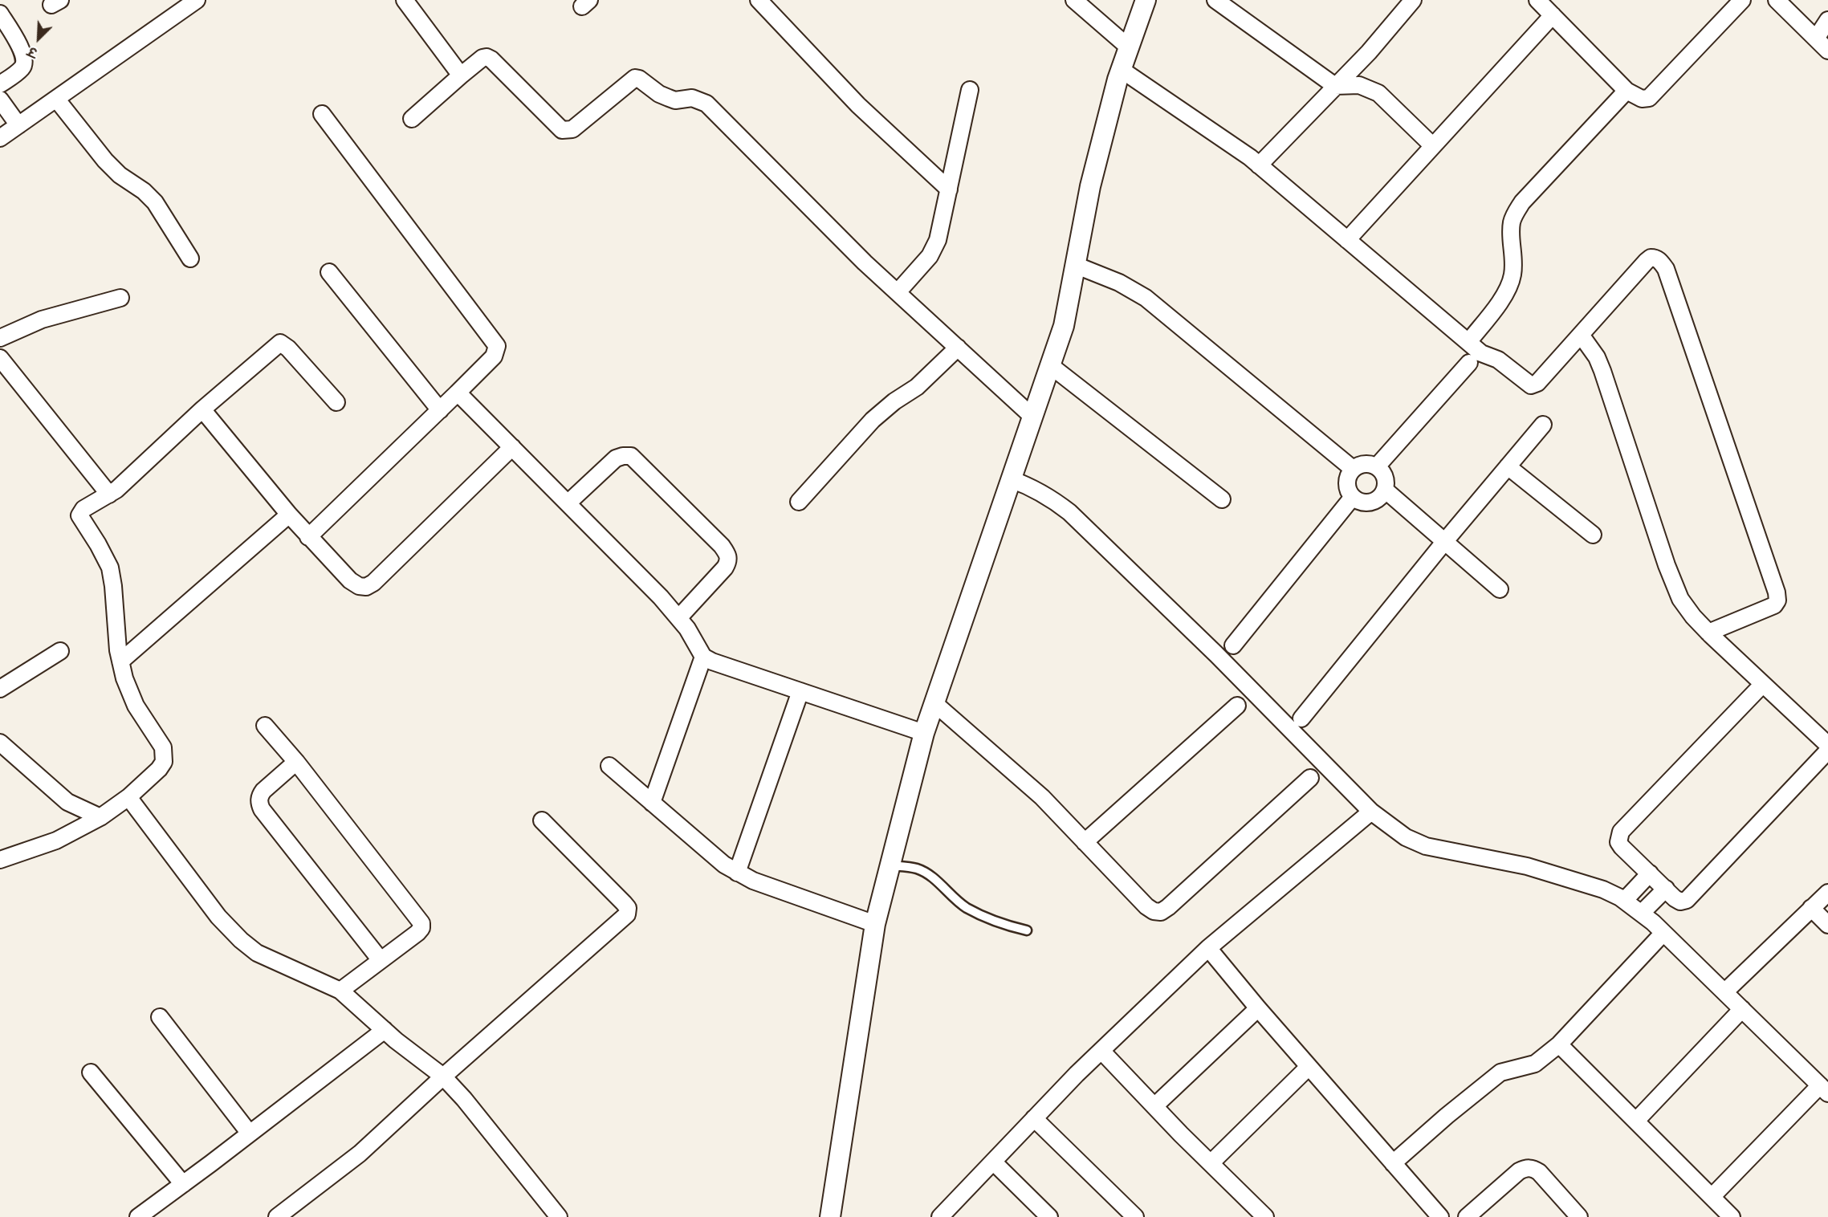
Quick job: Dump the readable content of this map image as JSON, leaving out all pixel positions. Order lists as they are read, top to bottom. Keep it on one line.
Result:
{"north":"bottom left"}
